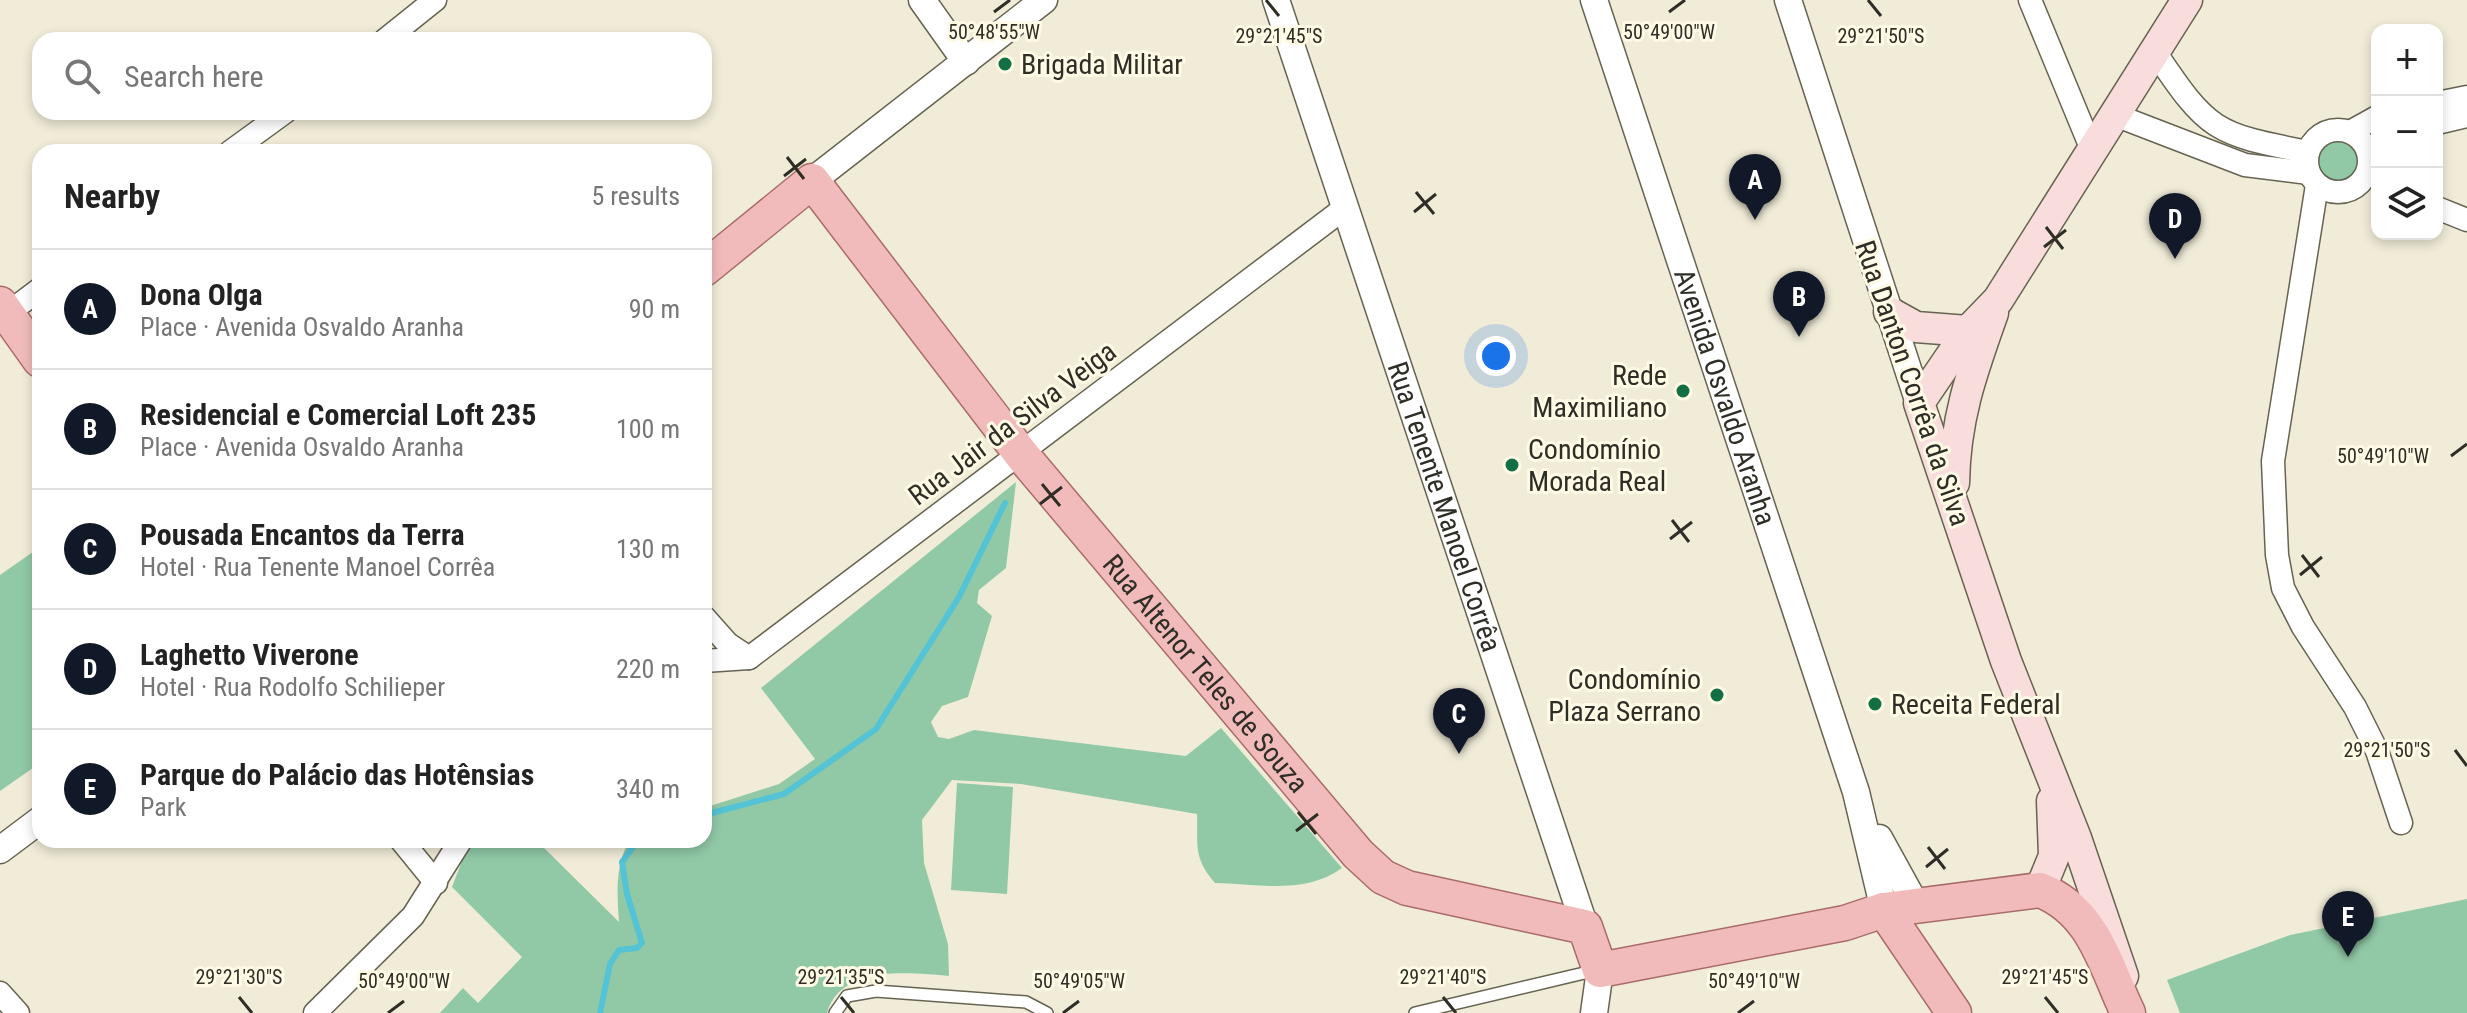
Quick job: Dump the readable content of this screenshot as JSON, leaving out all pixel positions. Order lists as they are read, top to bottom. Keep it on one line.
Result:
{"streets":{"main road":["Rua Danton Corrêa da Silva","Avenida Osvaldo Aranha","Rua Tenente Manoel Corrêa","Rua Altenor Teles de Souza"],"street":["Rua Jair da Silva Veiga"]},"crossings":[["Rua Jair da Silva Veiga","Rua Tenente Manoel Corrêa"],["Rua Jair da Silva Veiga","Rua Altenor Teles de Souza"],["Rua Tenente Manoel Corrêa","Rua Altenor Teles de Souza"]],"places":["Brigada Militar","Rede Maximiliano","Condomínio Morada Real","Condomínio Plaza Serrano","Receita Federal"],"page":{"map_buttons":["+","−"],"search":"Search here","heading":["Nearby","5 results"],"pins":["A","D","B","C","E"],"list":[{"mark":"A","name":"Dona Olga","note":"Place · Avenida Osvaldo Aranha","value":"90 m"},{"mark":"B","name":"Residencial e Comercial Loft 235","note":"Place · Avenida Osvaldo Aranha","value":"100 m"},{"mark":"C","name":"Pousada Encantos da Terra","note":"Hotel · Rua Tenente Manoel Corrêa","value":"130 m"},{"mark":"D","name":"Laghetto Viverone","note":"Hotel · Rua Rodolfo Schilieper","value":"220 m"},{"mark":"E","name":"Parque do Palácio das Hotênsias","note":"Park","value":"340 m"}]},"coordinates":["50°48'55\"W","50°49'00\"W","29°21'45\"S","29°21'50\"S","50°49'10\"W","29°21'30\"S","29°21'35\"S","29°21'40\"S","50°49'05\"W"]}
